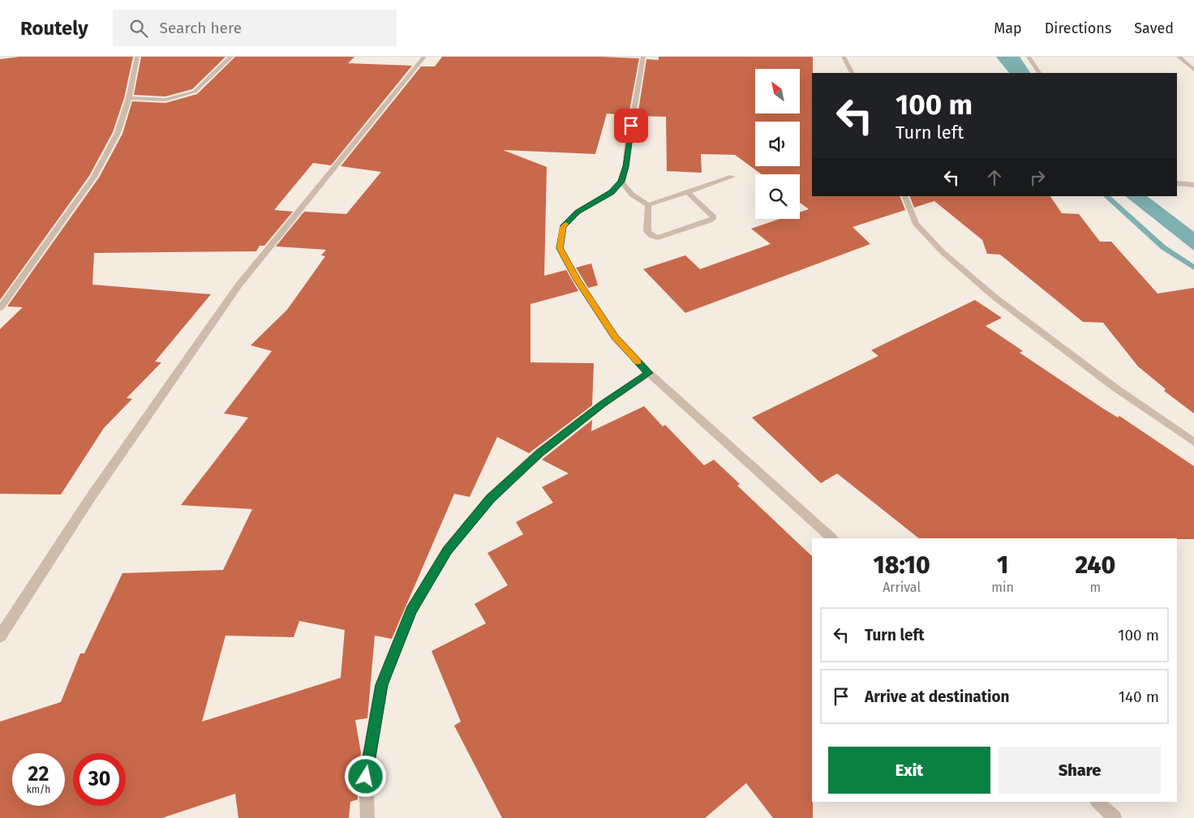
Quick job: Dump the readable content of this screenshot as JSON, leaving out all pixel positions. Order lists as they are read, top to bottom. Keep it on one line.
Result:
{"north":"top left","page":{"header":"Routely","search":"Search here","nav":["Map","Directions","Saved"],"turn":["100 m","Turn left"],"eta":["18:10","Arrival","1","min","240","m"],"list":[{"name":"Turn left","value":"100 m"},{"name":"Arrive at destination","value":"140 m"}],"buttons":["Exit","Share"],"speed":"22 km/h","limit":"30"}}
